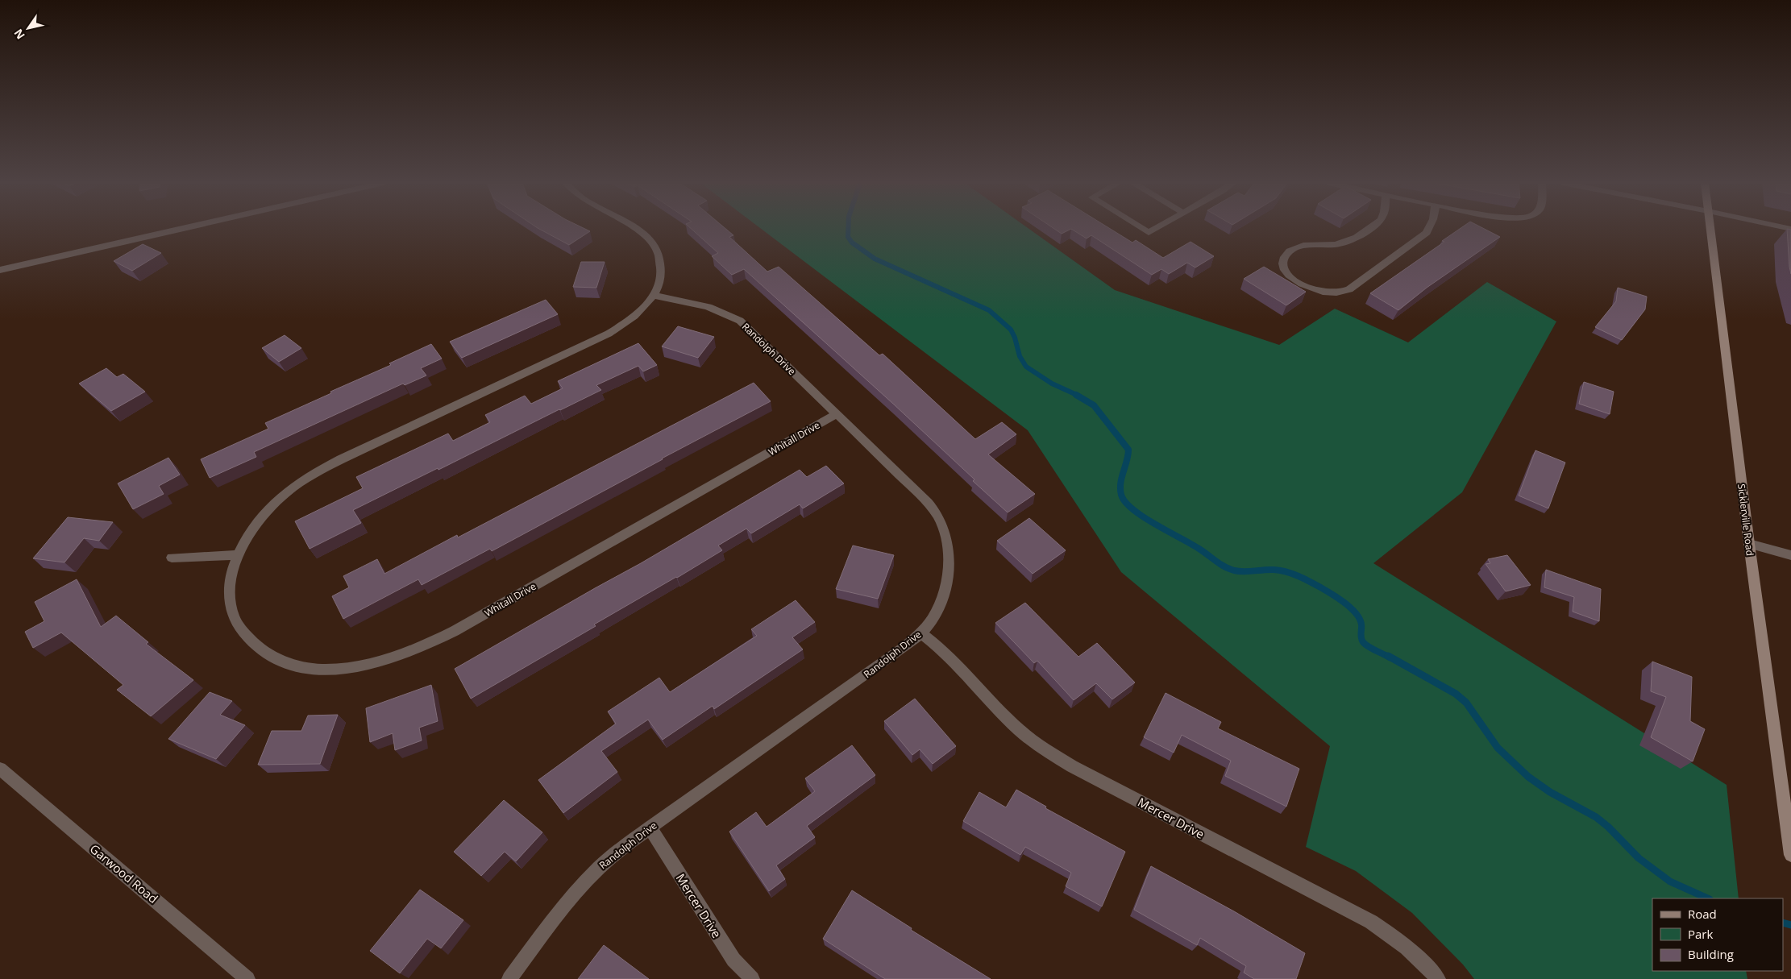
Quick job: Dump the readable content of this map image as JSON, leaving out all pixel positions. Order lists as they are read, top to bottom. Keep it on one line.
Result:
{"streets":{"main road":["Sicklerville Road"],"street":["Randolph Drive","Whitall Drive","Mercer Drive","Garwood Road"]},"crossings":[["Randolph Drive","Whitall Drive"],["Randolph Drive","Mercer Drive"]],"legend":["Road","Park","Building"],"north":"bottom left"}
